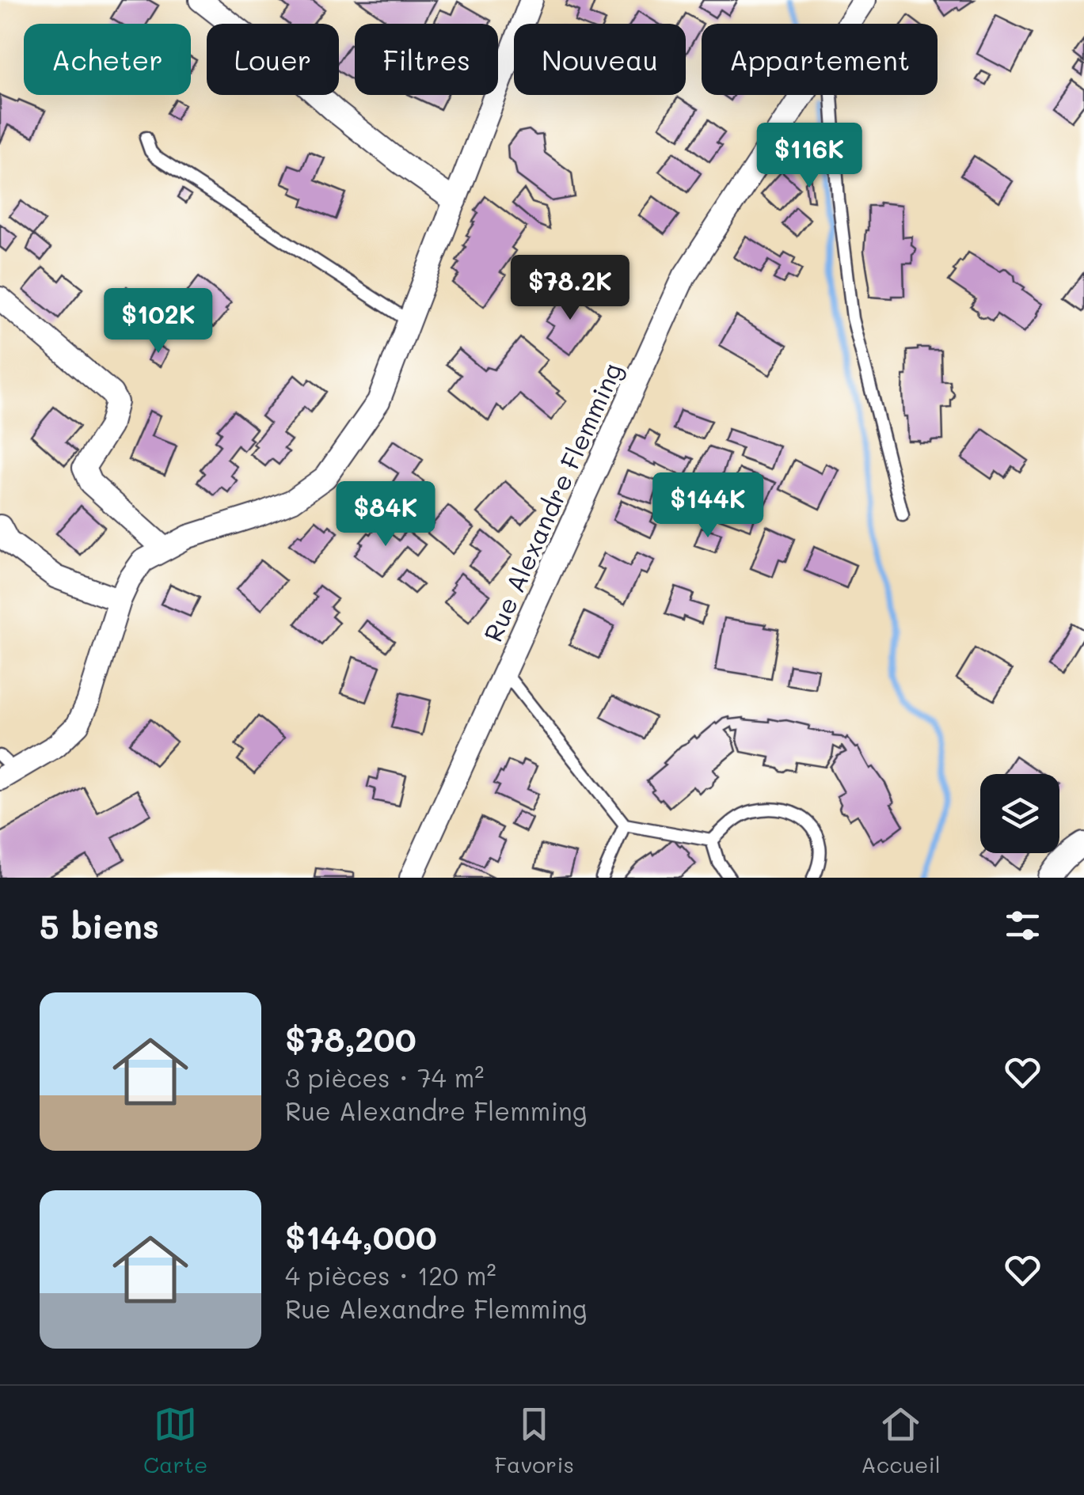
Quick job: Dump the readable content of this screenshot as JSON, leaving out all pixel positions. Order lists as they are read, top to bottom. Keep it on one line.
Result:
{"streets":{"street":["Rue Alexandre Flemming"]},"page":{"chip":["Acheter","Louer","Filtres","Nouveau","Appartement"],"price":["$116K","$78.2K","$102K","$144K","$84K"],"heading":"5 biens","list":[{"name":"$78,200","note":"3 pièces · 74 m² · Rue Alexandre Flemming"},{"name":"$144,000","note":"4 pièces · 120 m² · Rue Alexandre Flemming"}],"tabs":["Carte","Favoris","Accueil"]}}
